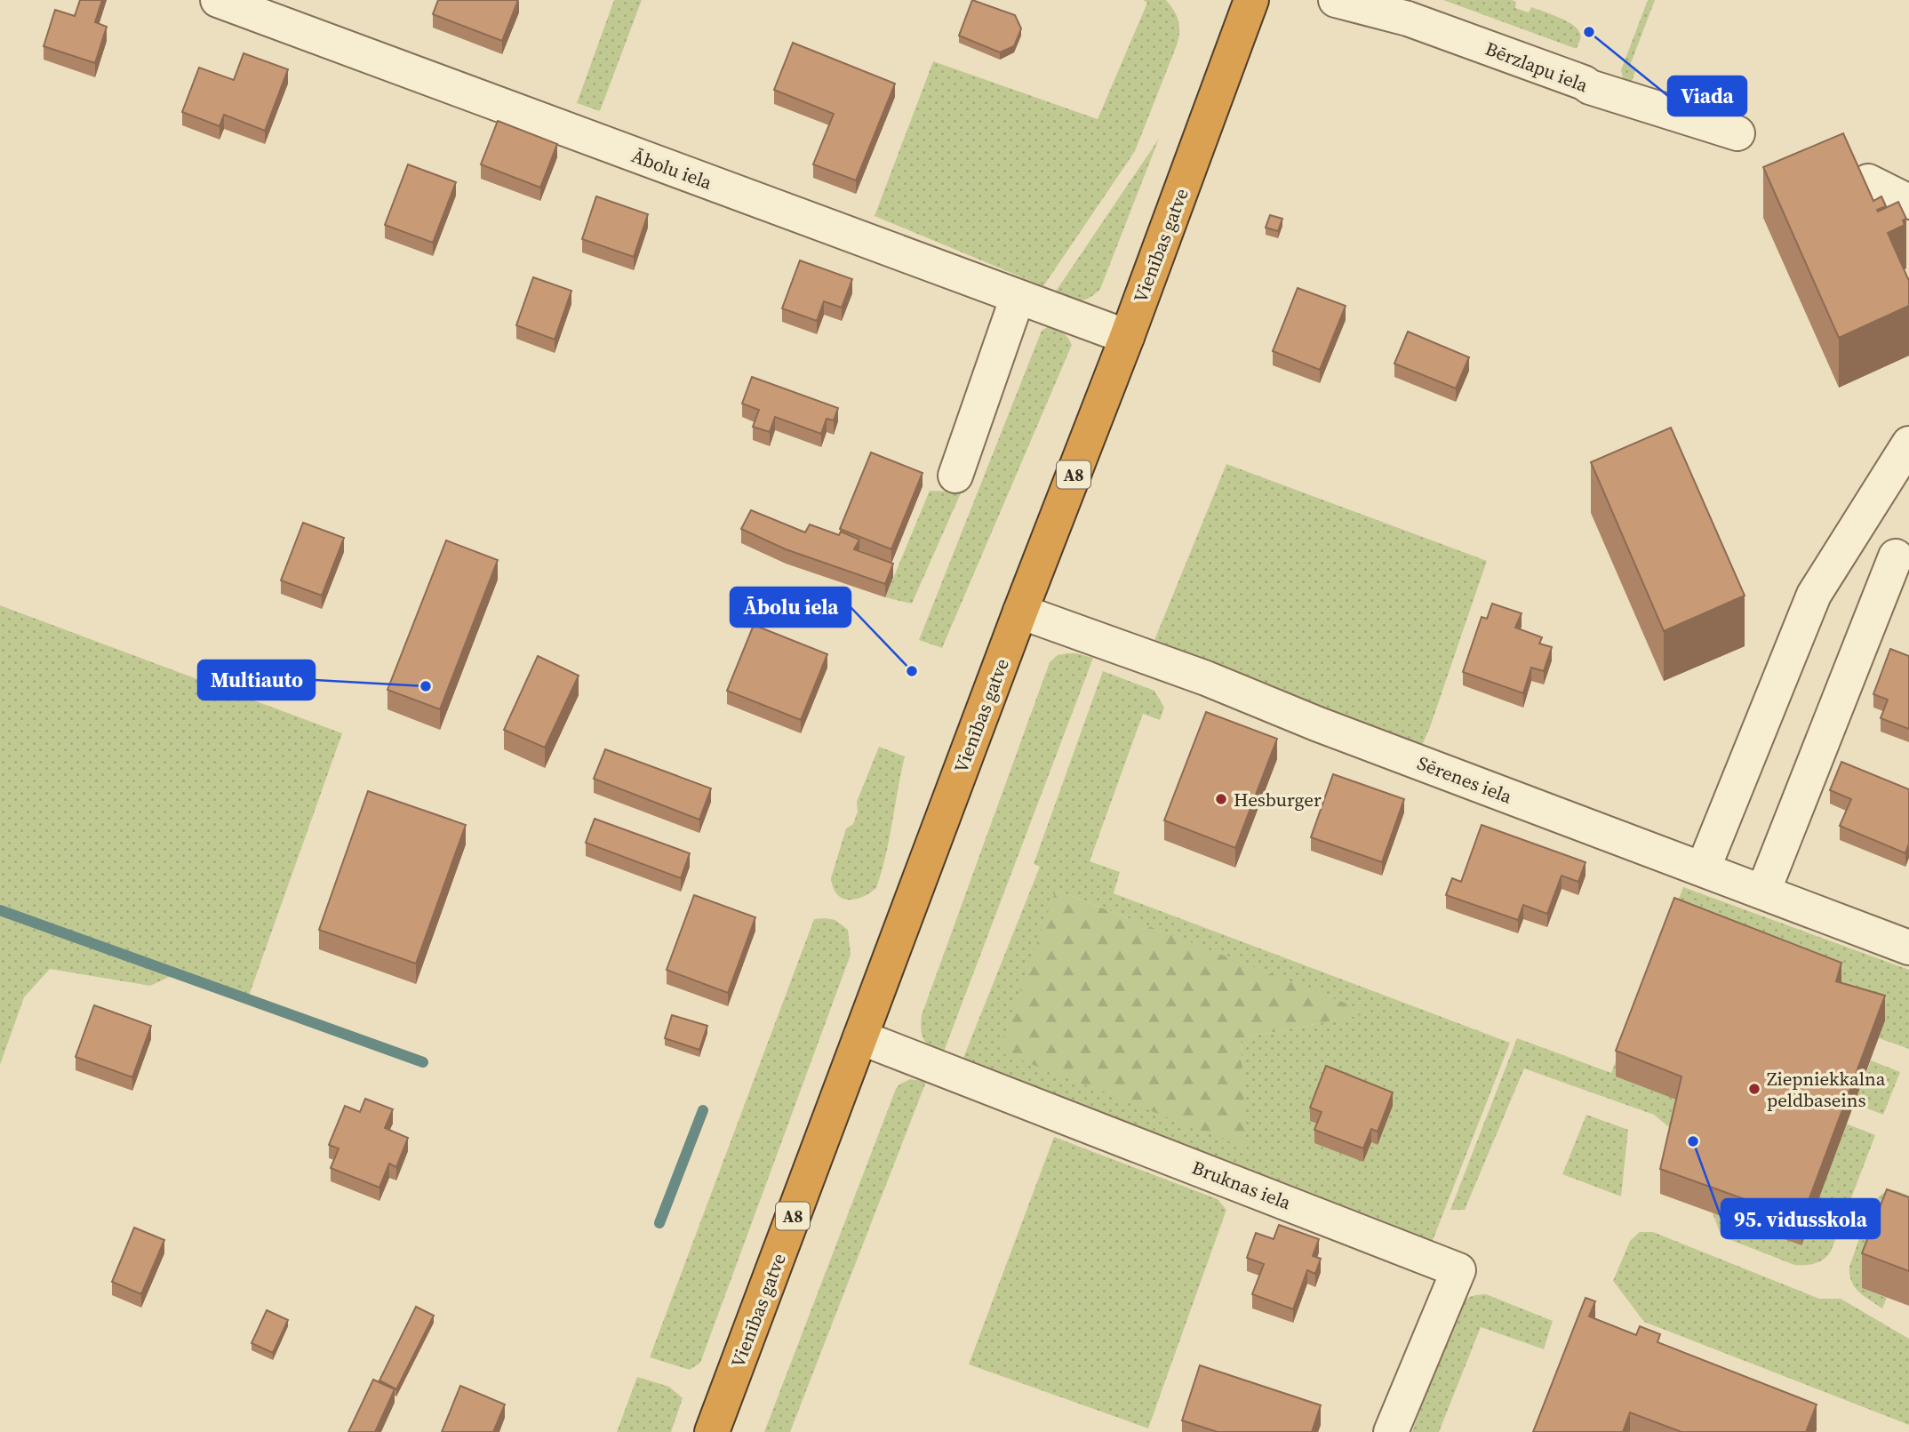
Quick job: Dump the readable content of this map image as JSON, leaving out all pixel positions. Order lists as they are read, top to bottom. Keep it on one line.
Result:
{"streets":{"highway":["Vienības gatve","A8"],"street":["Bērzlapu iela","Ābolu iela","Sērenes iela","Bruknas iela"]},"crossings":[["Ābolu iela","Vienības gatve"],["Vienības gatve","Sērenes iela"],["Vienības gatve","Bruknas iela"]],"places":["Viada","Ābolu iela","Multiauto","Hesburger","Ziepniekkalna peldbaseins","95. vidusskola"]}
